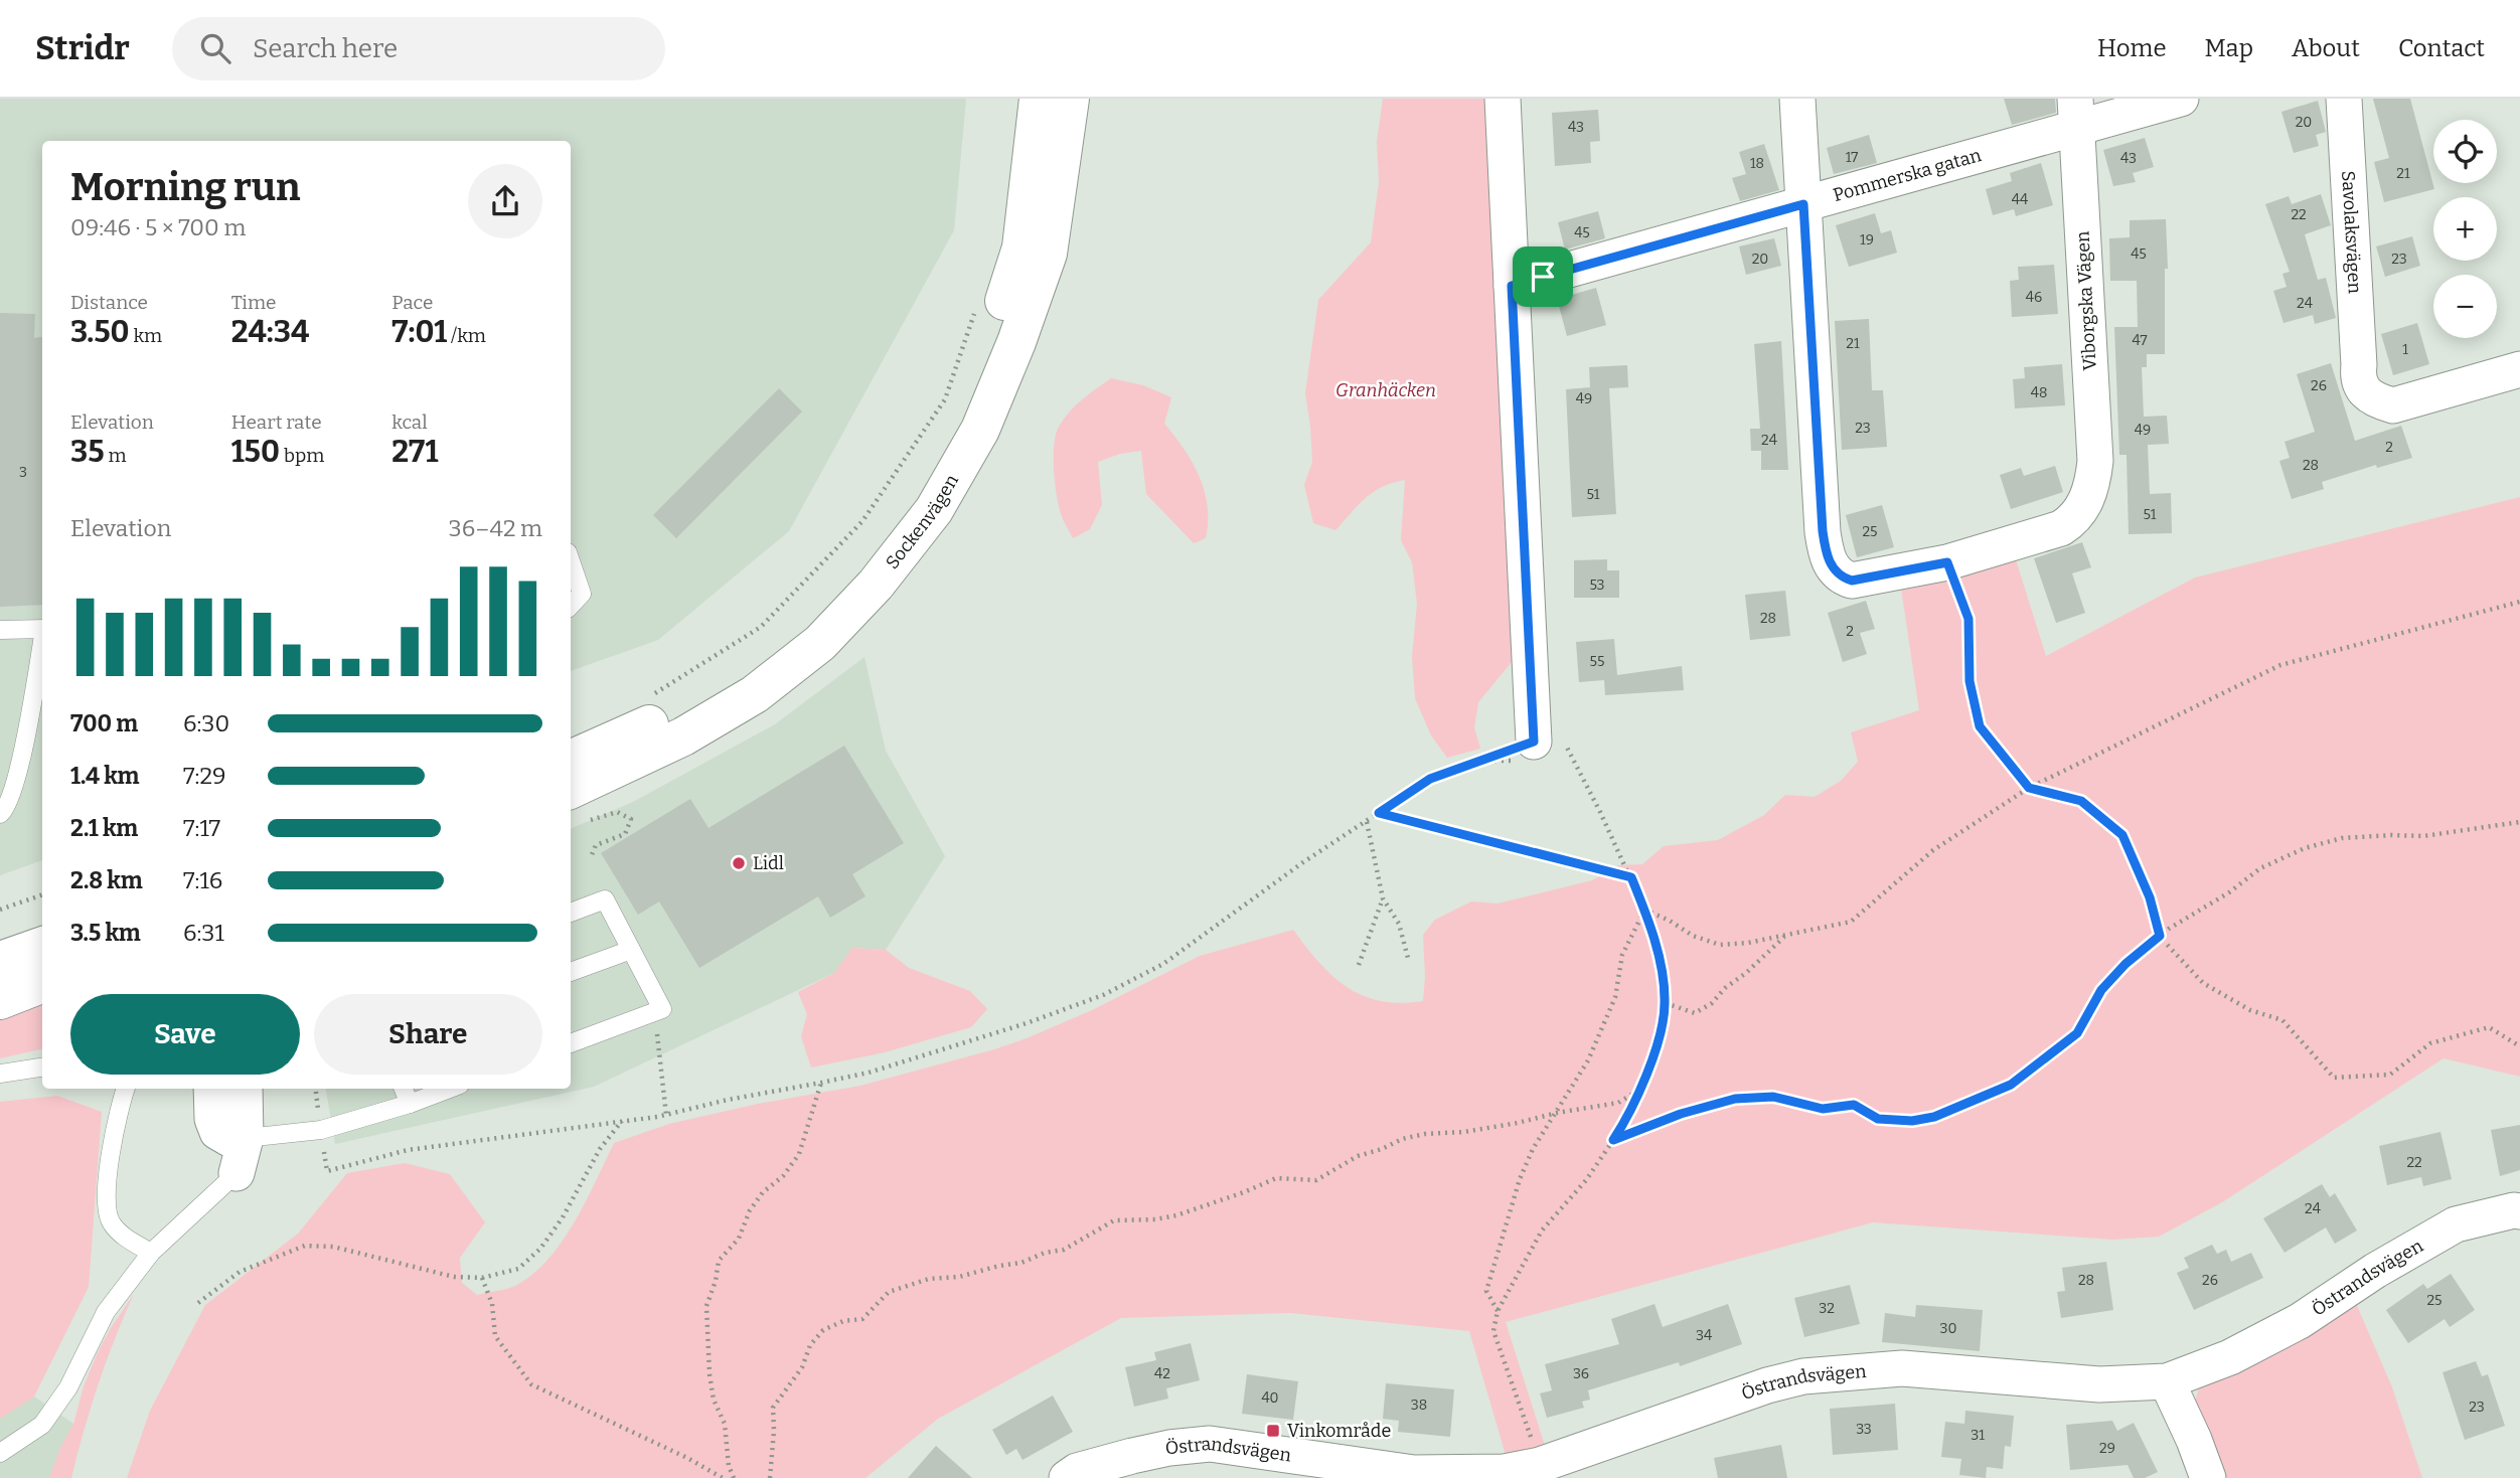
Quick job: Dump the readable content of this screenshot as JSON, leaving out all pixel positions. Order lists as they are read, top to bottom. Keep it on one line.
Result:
{"streets":{"main road":["Sockenvägen"],"street":["Pommerska gatan","Savolaksvägen","Viborgska Vägen","Östrandsvägen"]},"crossings":[["Pommerska gatan","Viborgska Vägen"]],"parks":["Granhäcken"],"places":{"other":["Lidl"],"transit":["Vinkområde"]},"house_numbers":["20","43","17","43","18","21","44","22","45","19","45","20","23","46","24","47","21","1","26","48","49","23","49","24","2","28","3","51","51","25","53","28","2","55","22","24","28","26","25","32","30","34","42","36","40","38","23","33","31","29"],"page":{"header":"Stridr","search":"Search here","nav":["Home","Map","About","Contact"],"map_buttons":["+","−"],"heading":["Morning run","09:46 · 5 × 700 m"],"stats":[["Distance","3.50 km"],["Time","24:34"],["Pace","7:01 /km"],["Elevation","35 m"],["Heart rate","150 bpm"],["kcal","271"]],"chart":["Elevation","36–42 m"],"list":[{"name":"700 m","note":"6:30"},{"name":"1.4 km","note":"7:29"},{"name":"2.1 km","note":"7:17"},{"name":"2.8 km","note":"7:16"},{"name":"3.5 km","note":"6:31"}],"buttons":["Save","Share"]}}
